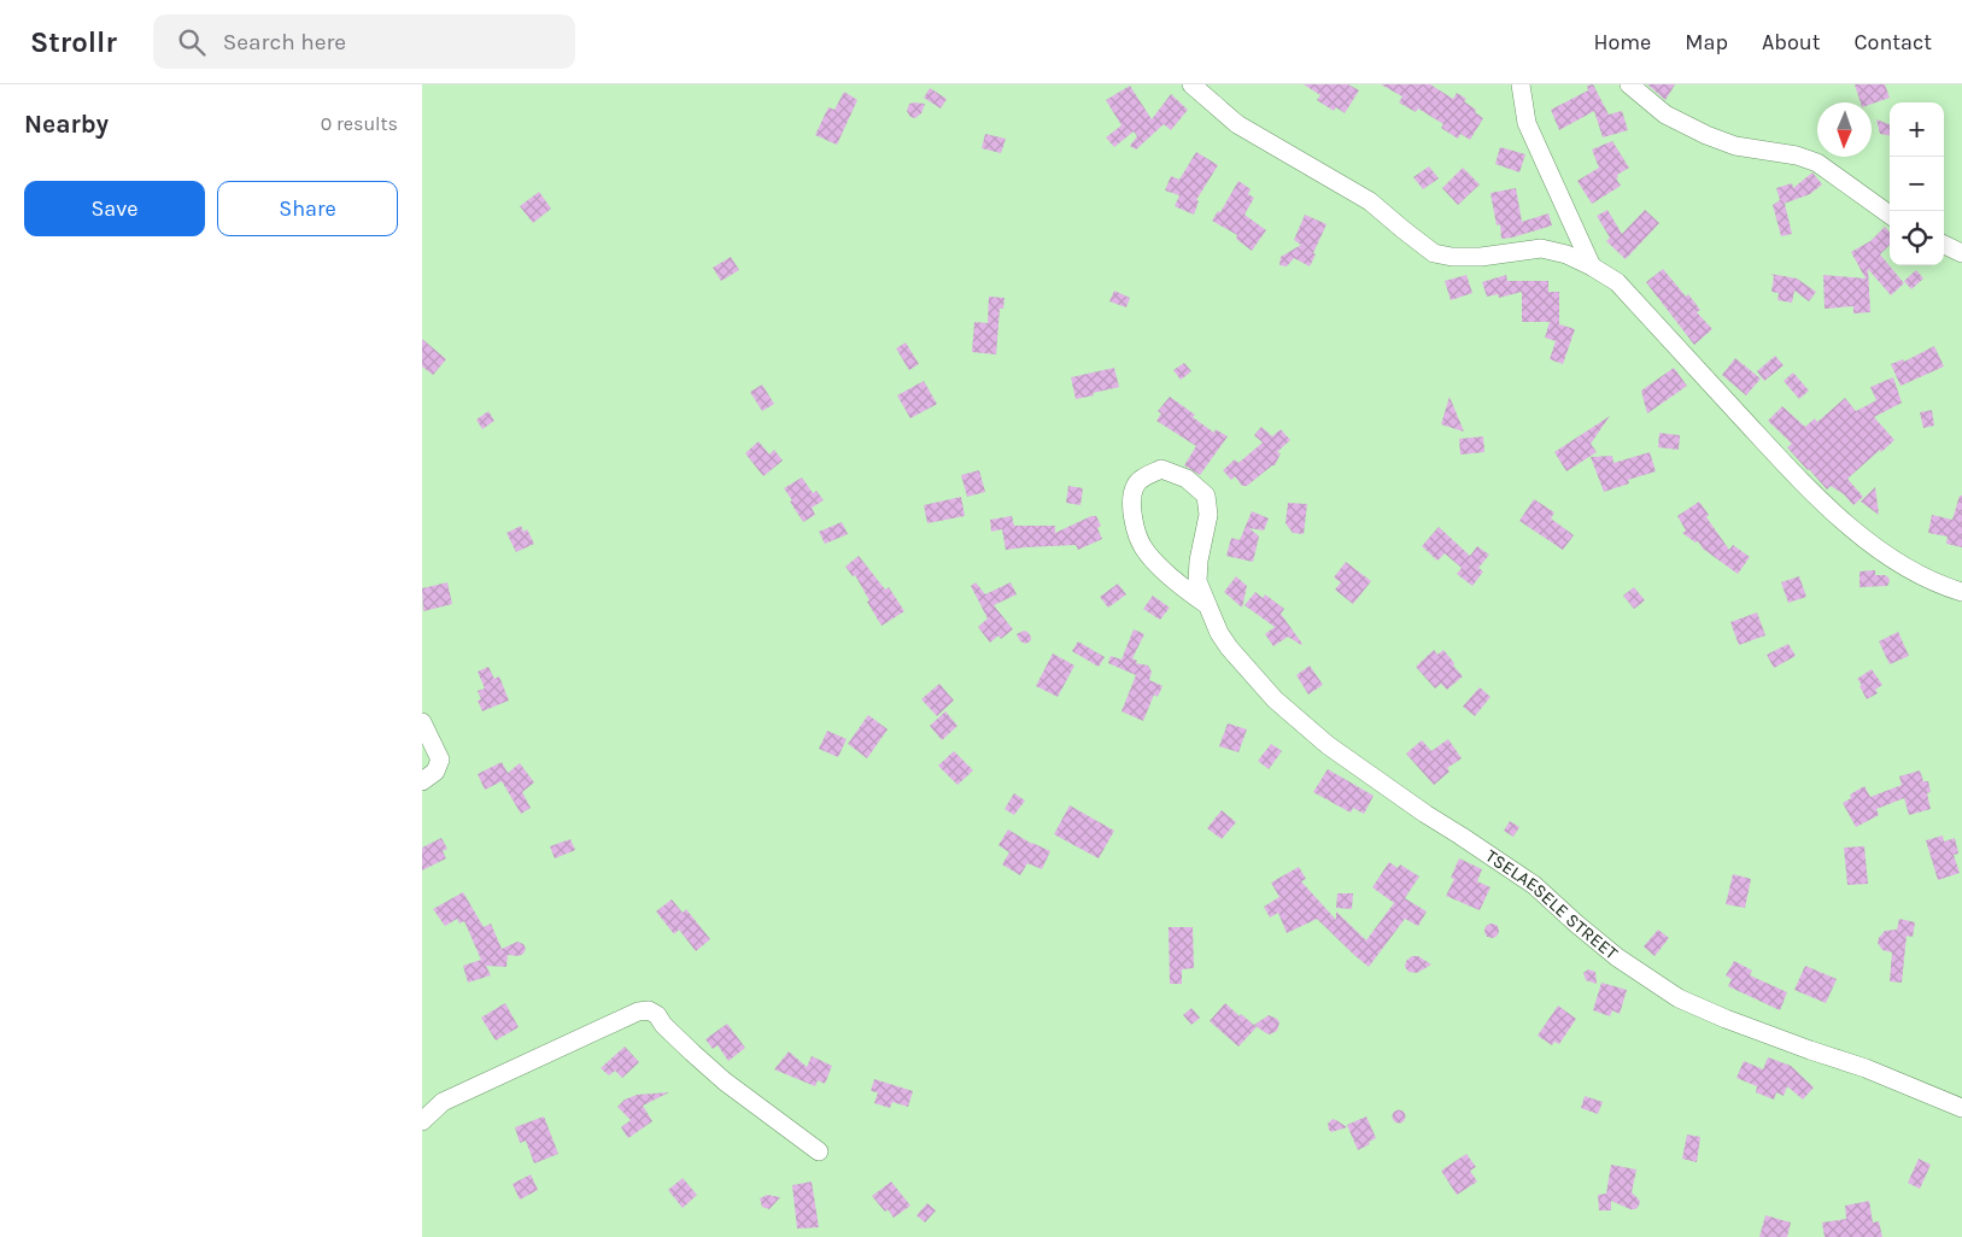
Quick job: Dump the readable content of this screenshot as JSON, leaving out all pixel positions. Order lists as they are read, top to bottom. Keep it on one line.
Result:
{"streets":{"street":["TSELAESELE STREET"]},"north":"bottom","page":{"header":"Strollr","search":"Search here","nav":["Home","Map","About","Contact"],"heading":["Nearby","0 results"],"map_buttons":["+","−"],"buttons":["Save","Share"]}}
